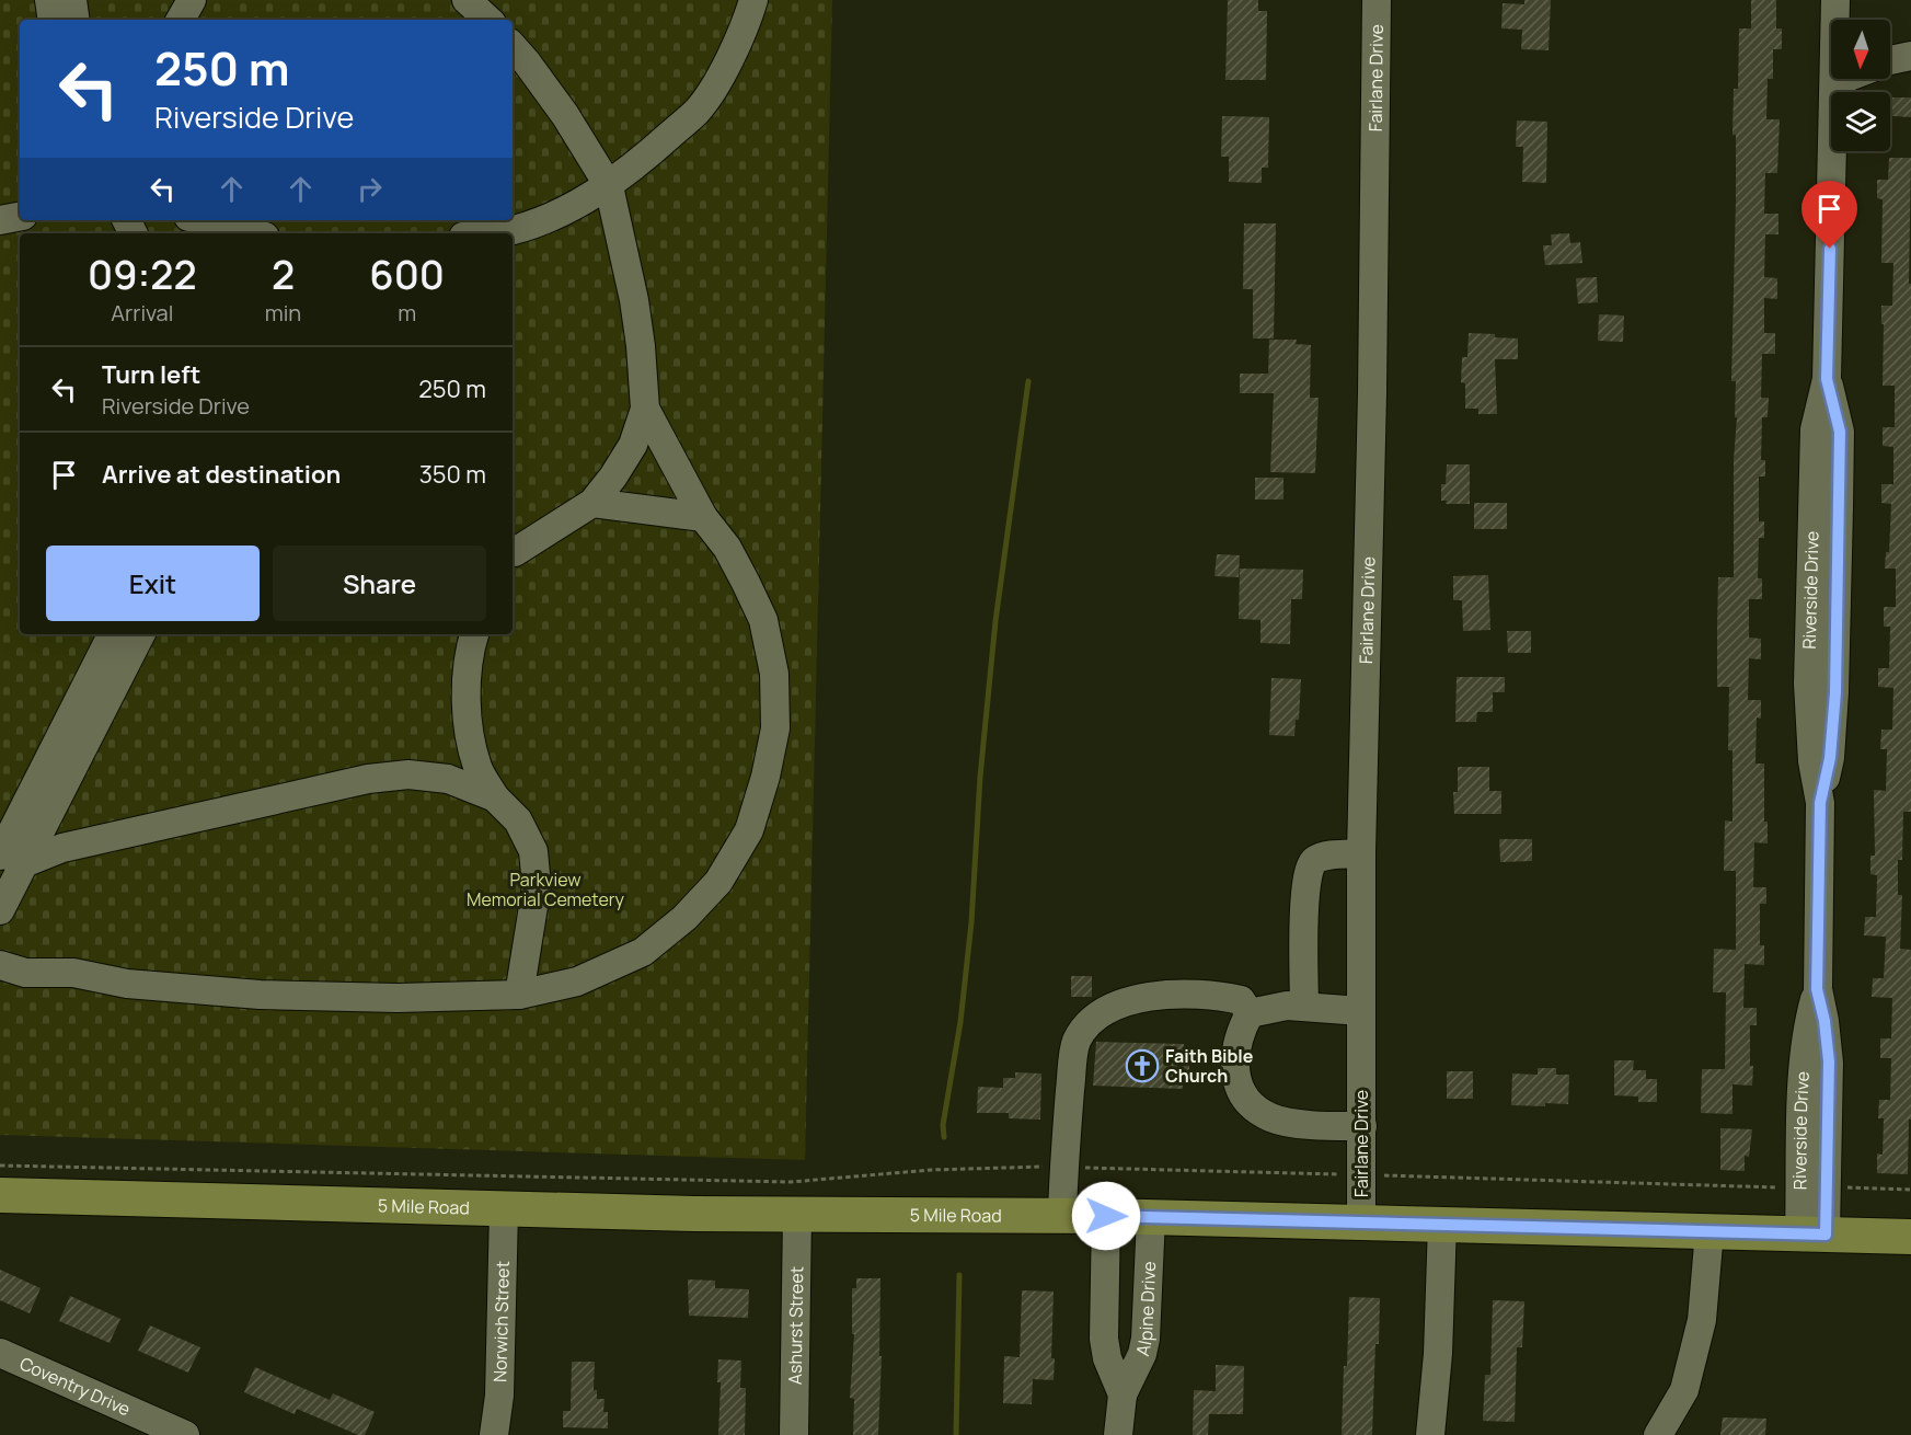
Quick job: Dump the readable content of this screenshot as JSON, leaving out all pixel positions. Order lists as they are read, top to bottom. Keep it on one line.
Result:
{"streets":{"main road":["5 Mile Road"],"street":["Fairlane Drive","Riverside Drive","Alpine Drive","Norwich Street","Ashurst Street","Coventry Drive"]},"crossings":[["Fairlane Drive","5 Mile Road"],["Riverside Drive","5 Mile Road"],["5 Mile Road","Alpine Drive"],["5 Mile Road","Norwich Street"],["5 Mile Road","Ashurst Street"]],"parks":["Parkview Memorial Cemetery"],"places":{"church":["Faith Bible Church"]},"north":"bottom","page":{"turn":["250 m","Riverside Drive"],"eta":["09:22","Arrival","2","min","600","m"],"list":[{"name":"Turn left","note":"Riverside Drive","value":"250 m"},{"name":"Arrive at destination","value":"350 m"}],"buttons":["Exit","Share"]}}
